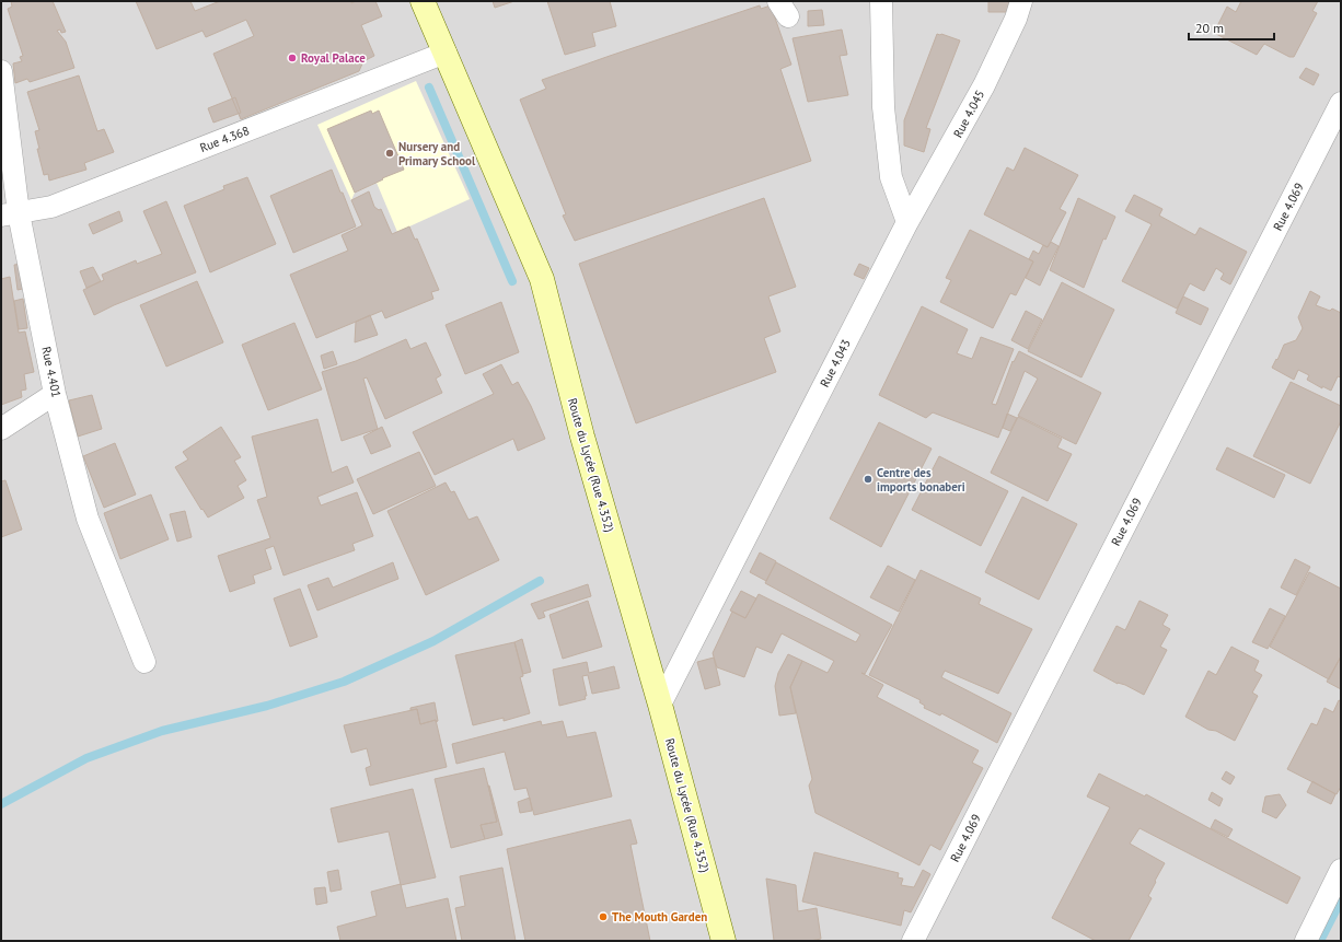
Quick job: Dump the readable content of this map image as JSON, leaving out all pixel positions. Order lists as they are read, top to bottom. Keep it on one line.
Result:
{"streets":{"main road":["Route du Lycée (Rue 4.352)"],"street":["Rue 4.045","Rue 4.368","Rue 4.069","Rue 4.043","Rue 4.401"]},"crossings":[["Rue 4.045","Rue 4.043"],["Rue 4.368","Rue 4.401"],["Rue 4.368","Route du Lycée (Rue 4.352)"],["Rue 4.043","Route du Lycée (Rue 4.352)"]],"places":["Royal Palace","Nursery and Primary School","Centre des imports bonaberi","The Mouth Garden"],"scale_bar":"20 m"}
